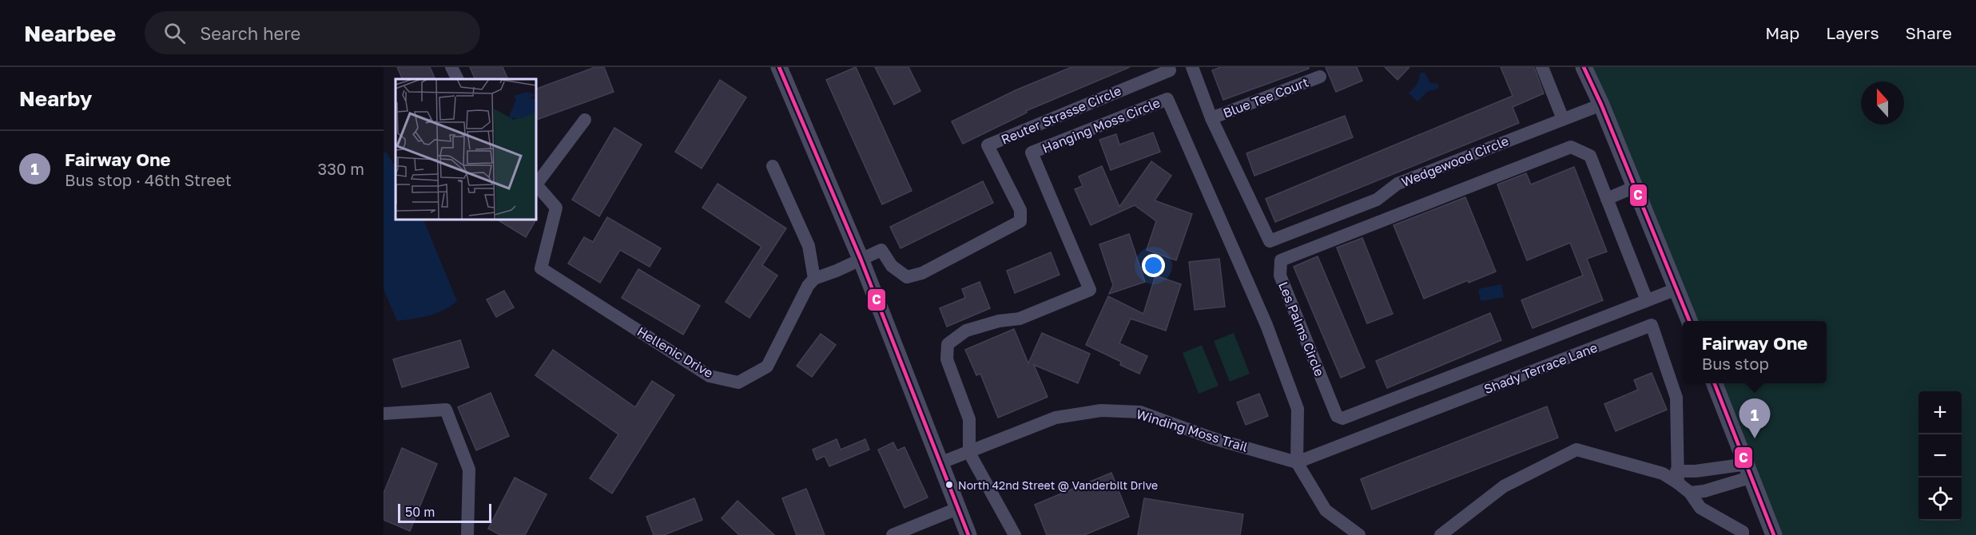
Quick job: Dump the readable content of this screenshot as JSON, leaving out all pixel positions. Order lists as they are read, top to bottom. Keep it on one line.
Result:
{"streets":{"street":["Blue Tee Court","Reuter Strasse Circle","Hanging Moss Circle","Wedgewood Circle","Les Palms Circle","Hellenic Drive","Shady Terrace Lane","Winding Moss Trail"]},"crossings":[["Hanging Moss Circle","Shady Terrace Lane"],["Hanging Moss Circle","Winding Moss Trail"],["Shady Terrace Lane","Winding Moss Trail"]],"places":["North 42nd Street @ Vanderbilt Drive"],"lines":["transit line C"],"scale_bar":"50 m","north":"top","page":{"header":"Nearbee","search":"Search here","nav":["Map","Layers","Share"],"heading":"Nearby","list":[{"mark":"1","name":"Fairway One","note":"Bus stop · 46th Street","value":"330 m"}],"popup":["Fairway One","Bus stop"],"map_buttons":["+","−"],"pins":"1","scale":"50 m"}}
